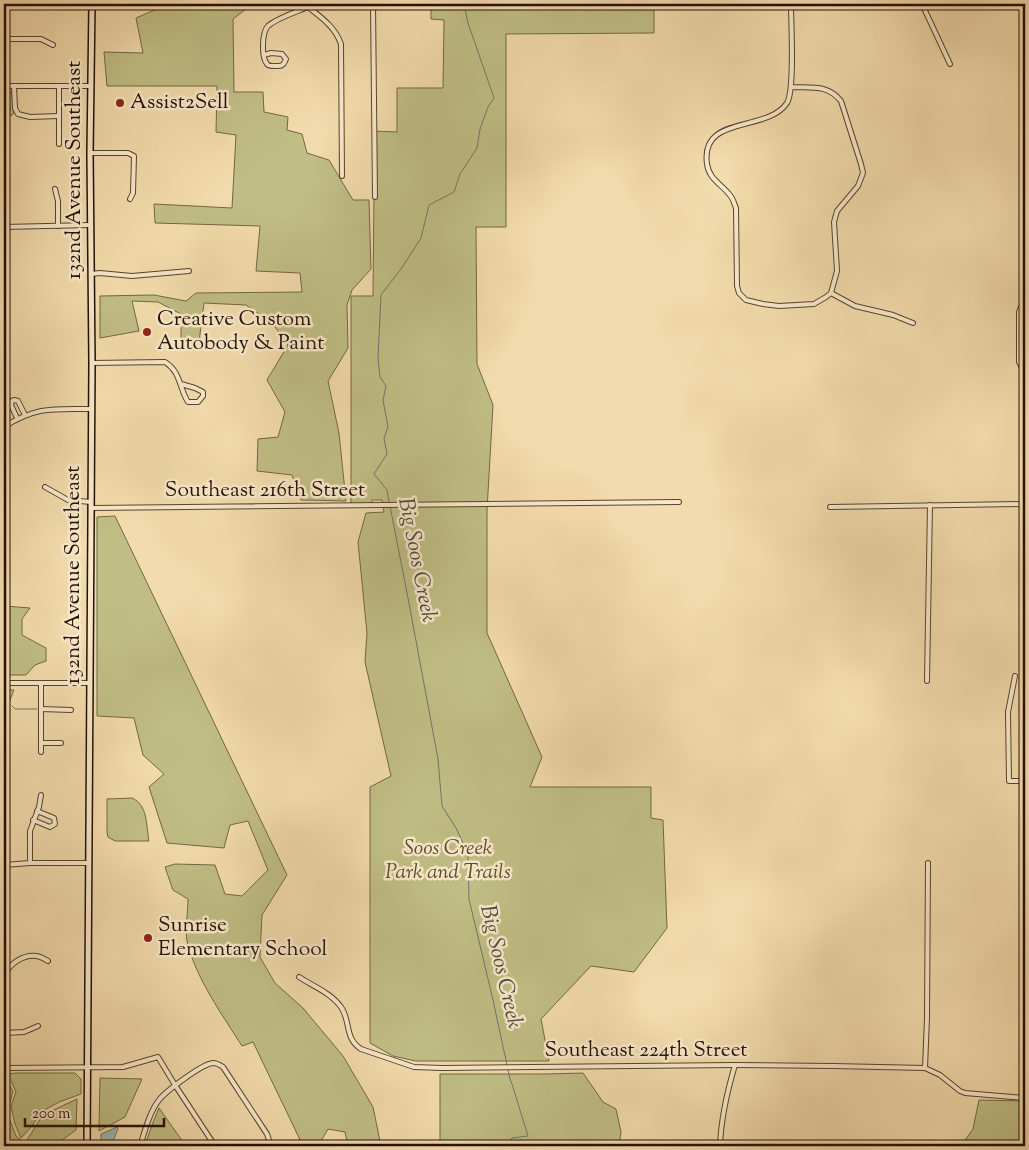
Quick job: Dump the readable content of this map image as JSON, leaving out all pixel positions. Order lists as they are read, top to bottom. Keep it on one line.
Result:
{"streets":{"main road":["132nd Avenue Southeast"],"street":["Southeast 216th Street","Southeast 224th Street"]},"crossings":[["132nd Avenue Southeast","Southeast 216th Street"]],"water":["Big Soos Creek"],"parks":["Soos Creek Park and Trails"],"places":["Assist2Sell","Creative Custom Autobody & Paint","Sunrise Elementary School"],"scale_bar":"200 m"}
